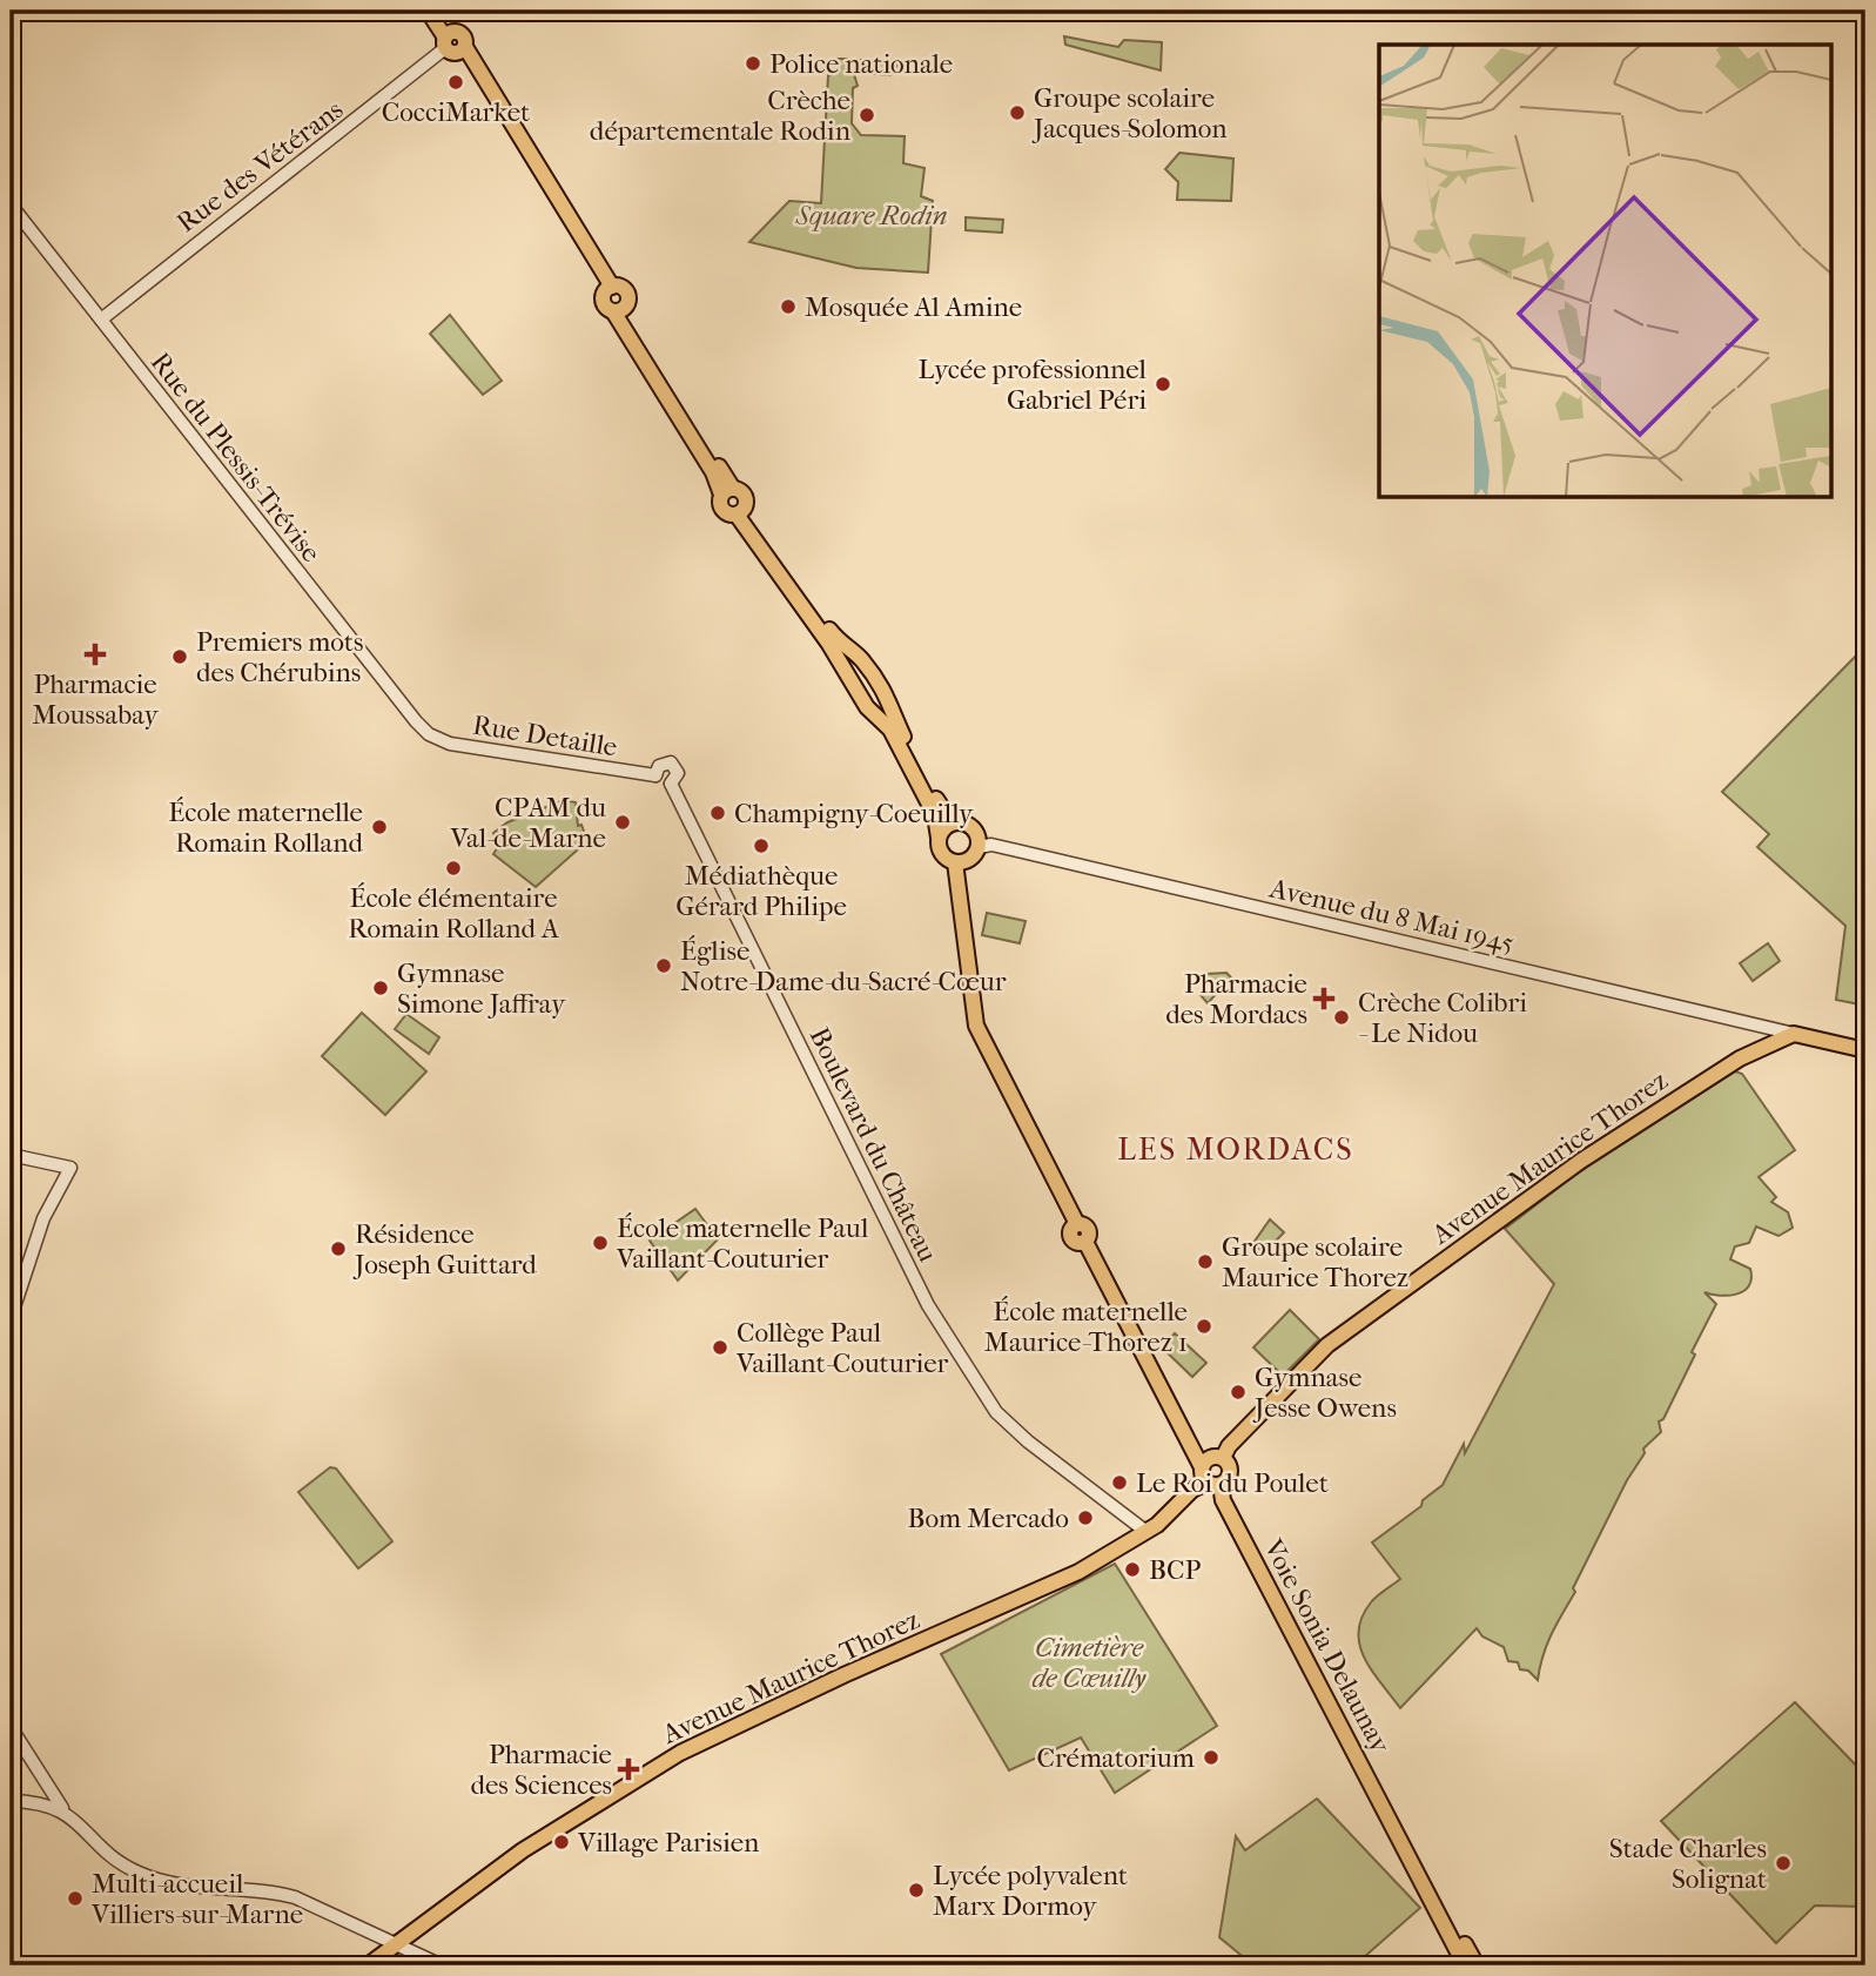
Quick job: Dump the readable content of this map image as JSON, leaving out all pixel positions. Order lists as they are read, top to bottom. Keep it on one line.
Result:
{"streets":{"main road":["Avenue Maurice Thorez","Voie Sonia Delaunay"],"street":["Rue des Vétérans","Rue du Plessis-Trévise","Rue Detaille","Avenue du 8 Mai 1945","Boulevard du Château"]},"crossings":[["Rue des Vétérans","Rue du Plessis-Trévise"],["Rue du Plessis-Trévise","Rue Detaille"],["Rue Detaille","Boulevard du Château"],["Avenue du 8 Mai 1945","Avenue Maurice Thorez"],["Boulevard du Château","Avenue Maurice Thorez"],["Avenue Maurice Thorez","Voie Sonia Delaunay"]],"districts":["LES MORDACS"],"parks":["Square Rodin","Cimetière de Cœuilly"],"places":{"other":["Police nationale","CocciMarket","Groupe scolaire Jacques-Solomon","Crèche départementale Rodin","Mosquée Al Amine","Lycée professionnel Gabriel Péri","Premiers mots des Chérubins","Champigny-Coeuilly","CPAM du Val-de-Marne","École maternelle Romain Rolland","Médiathèque Gérard Philipe","École élémentaire Romain Rolland A","Église Notre-Dame-du-Sacré-Cœur","Gymnase Simone Jaffray","Crèche Colibri - Le Nidou","École maternelle Paul Vaillant-Couturier","Résidence Joseph Guittard","Groupe scolaire Maurice Thorez","École maternelle Maurice-Thorez 1","Collège Paul Vaillant-Couturier","Gymnase Jesse Owens","Le Roi du Poulet","Bom Mercado","BCP","Crématorium","Village Parisien","Stade Charles Solignat","Lycée polyvalent Marx Dormoy","Multi-accueil Villiers-sur-Marne"],"health":["Pharmacie Moussabay","Pharmacie des Mordacs","Pharmacie des Sciences"]}}
